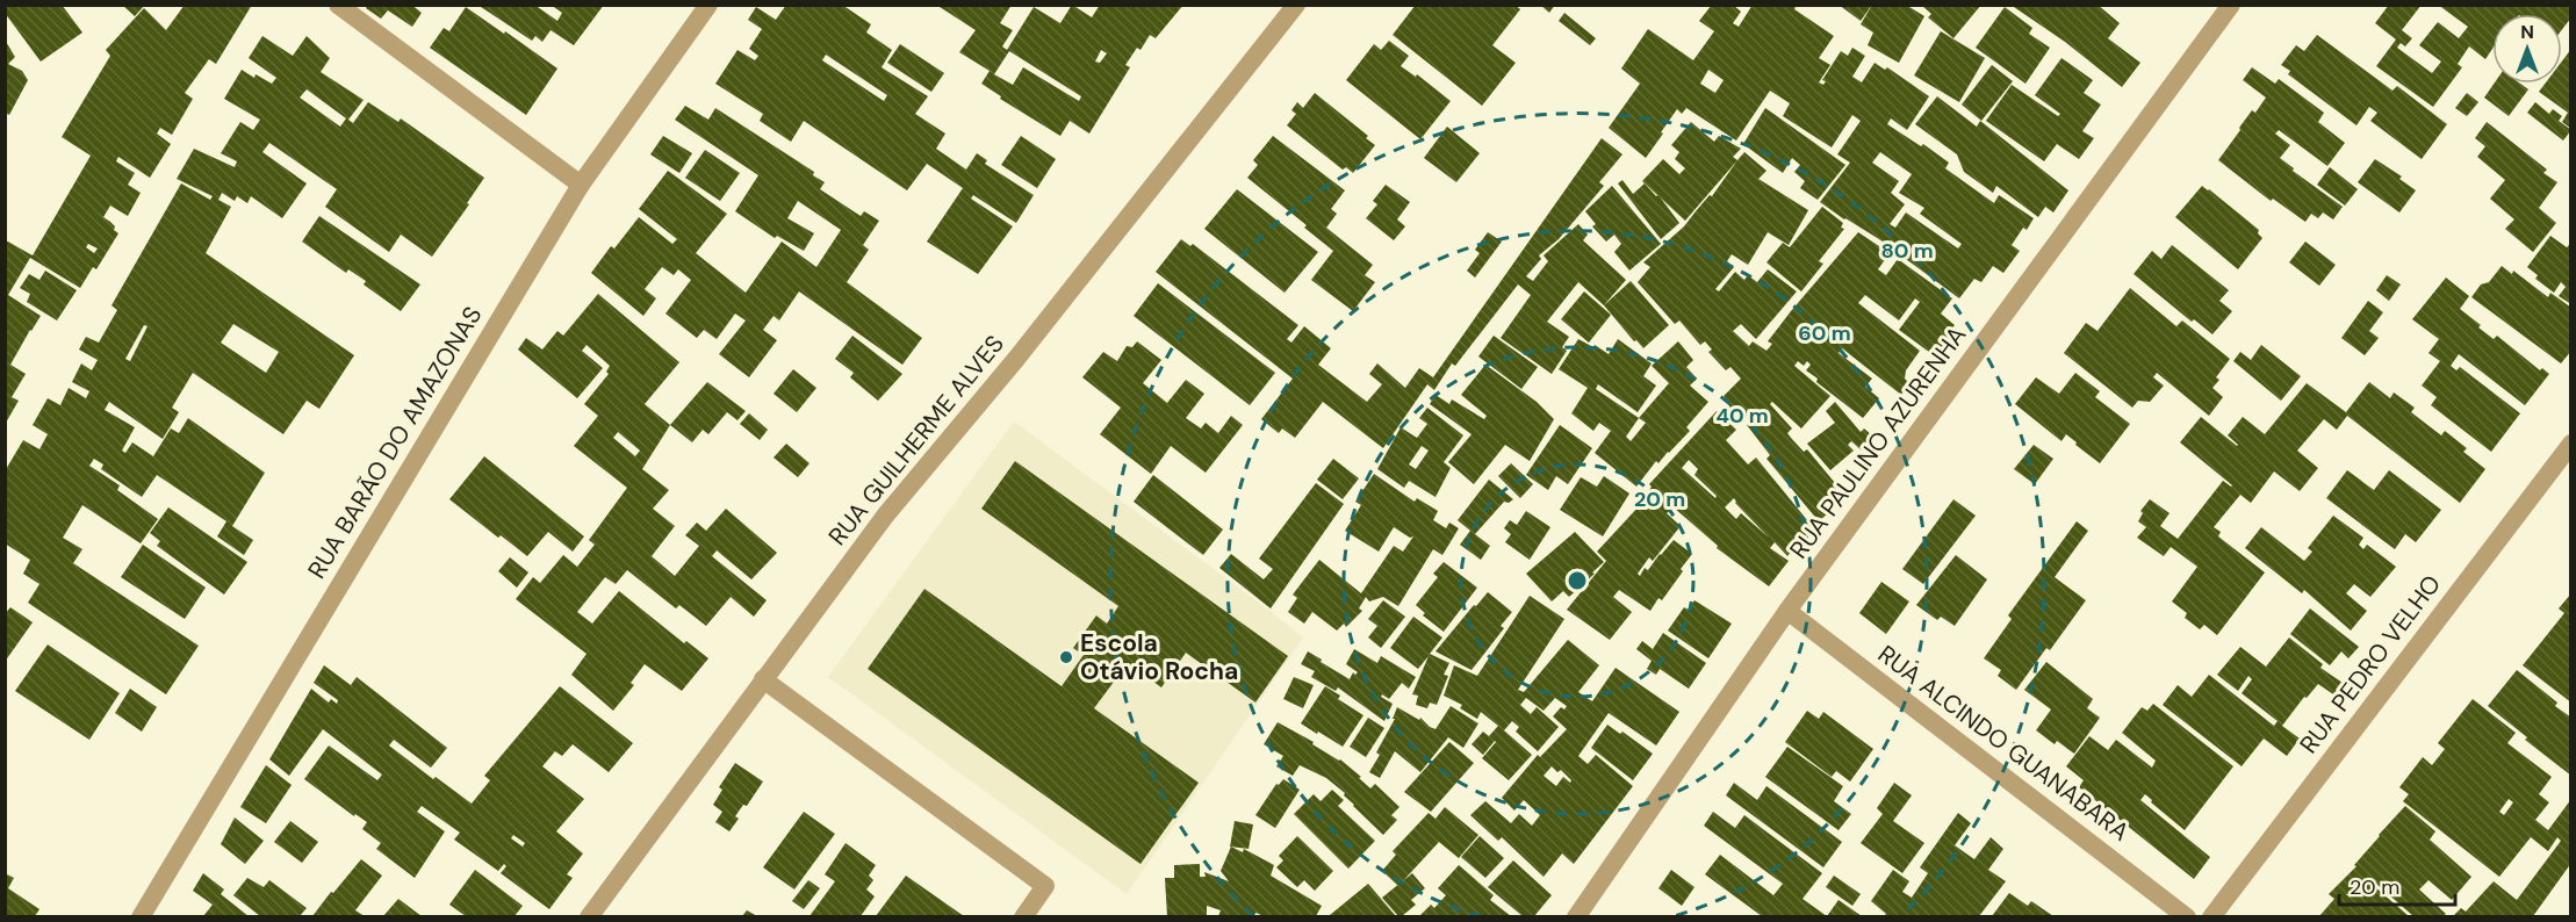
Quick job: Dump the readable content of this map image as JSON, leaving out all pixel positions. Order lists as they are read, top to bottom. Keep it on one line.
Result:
{"streets":{"street":["RUA GUILHERME ALVES","RUA BARÃO DO AMAZONAS","RUA PAULINO AZURENHA","RUA PEDRO VELHO","RUA ALCINDO GUANABARA"]},"crossings":[["RUA PAULINO AZURENHA","RUA ALCINDO GUANABARA"]],"places":["Escola Otávio Rocha"],"scale_bar":"20 m","north":"top","rings":["80 m","60 m","40 m","20 m"]}
